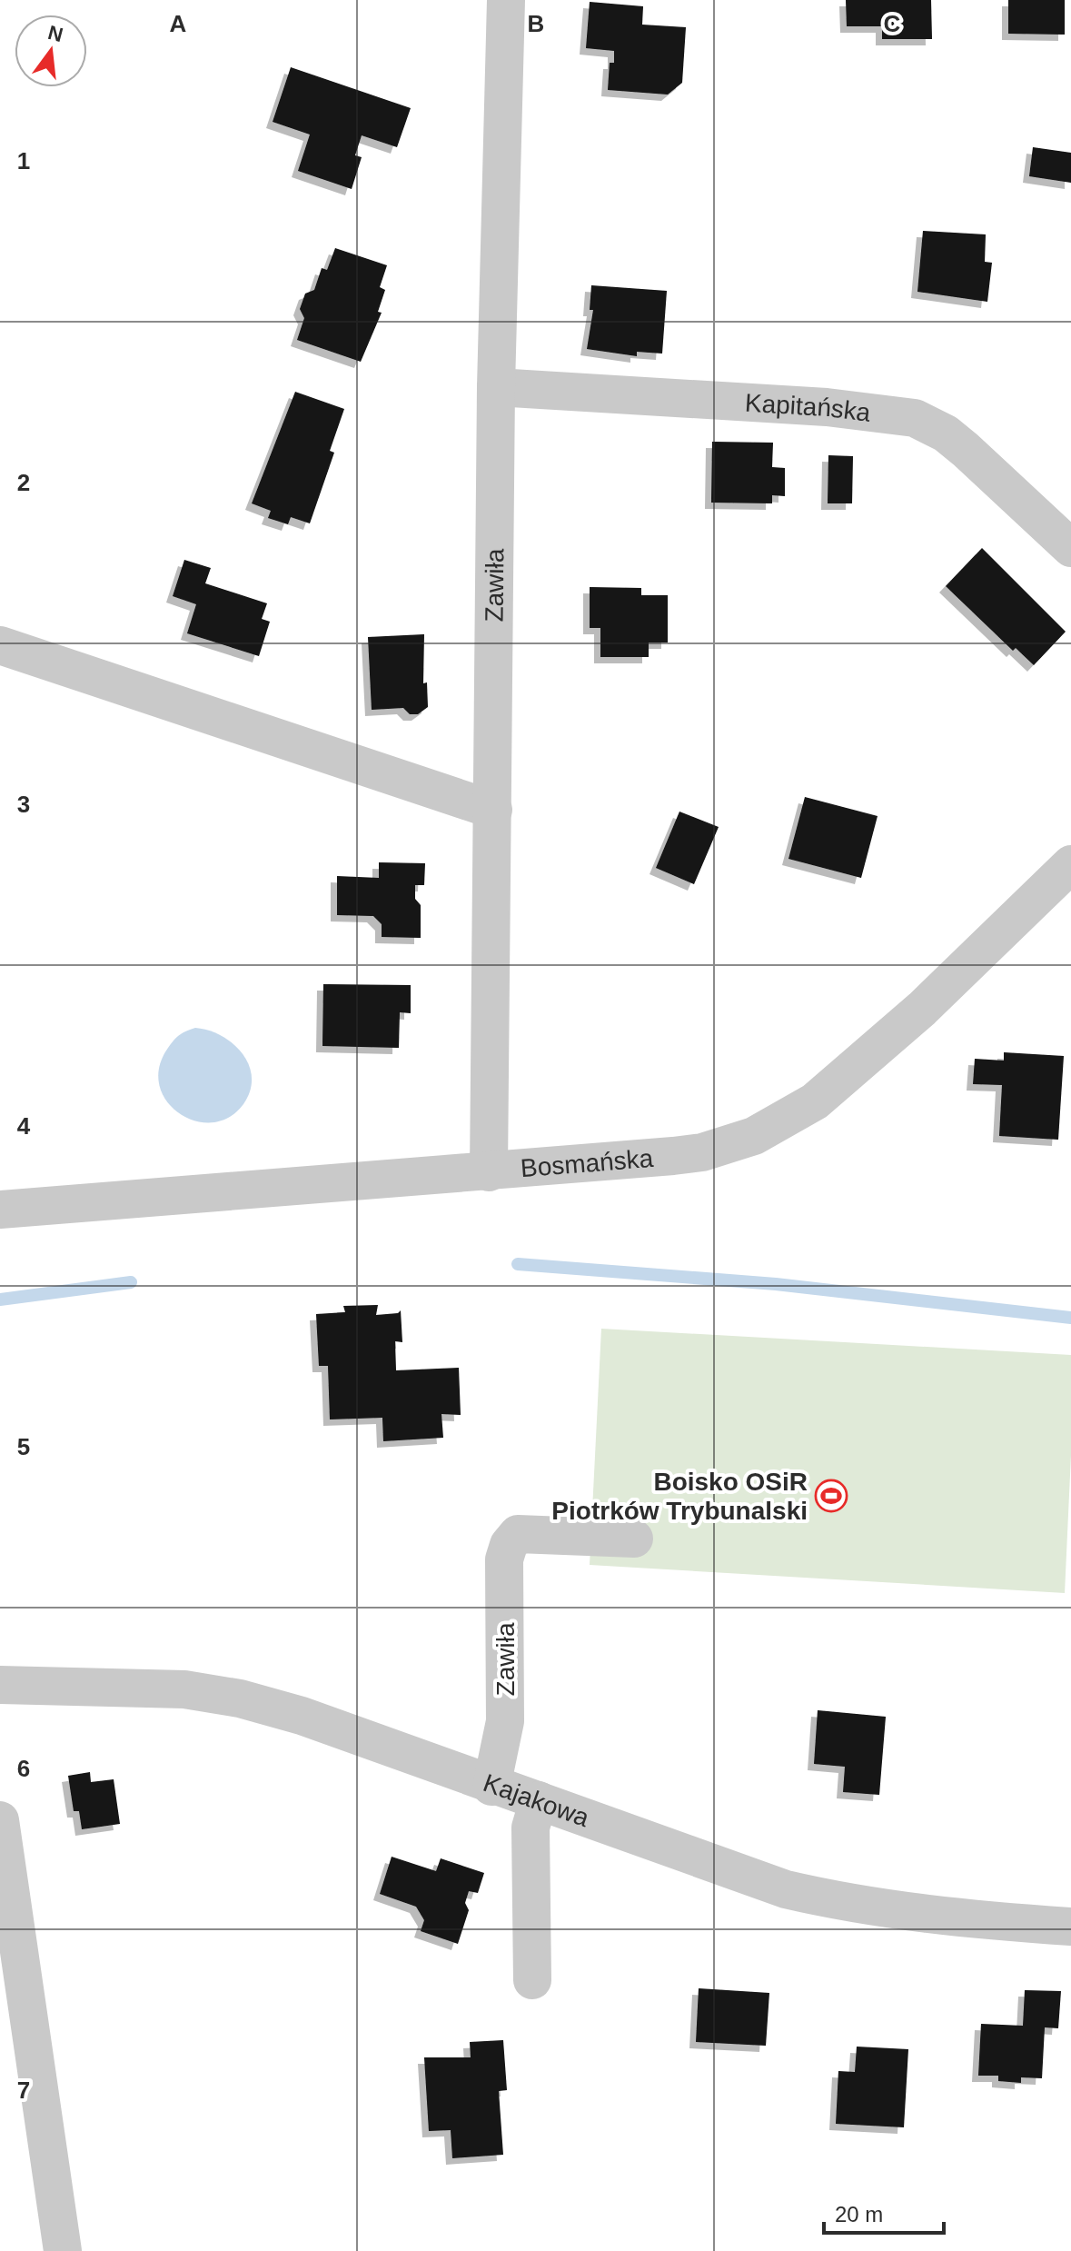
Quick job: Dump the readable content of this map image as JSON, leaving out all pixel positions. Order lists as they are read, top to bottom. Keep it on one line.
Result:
{"streets":{"street":["Kapitańska","Zawiła","Bosmańska","Kajakowa"]},"crossings":[["Kapitańska","Zawiła"],["Zawiła","Bosmańska"],["Zawiła","Kajakowa"]],"places":{"sports":["Boisko OSiR Piotrków Trybunalski"]},"scale_bar":"20 m","north":"top","grid":{"columns":["A","B","C"],"rows":["1","2","3","4","5","6","7"]}}
